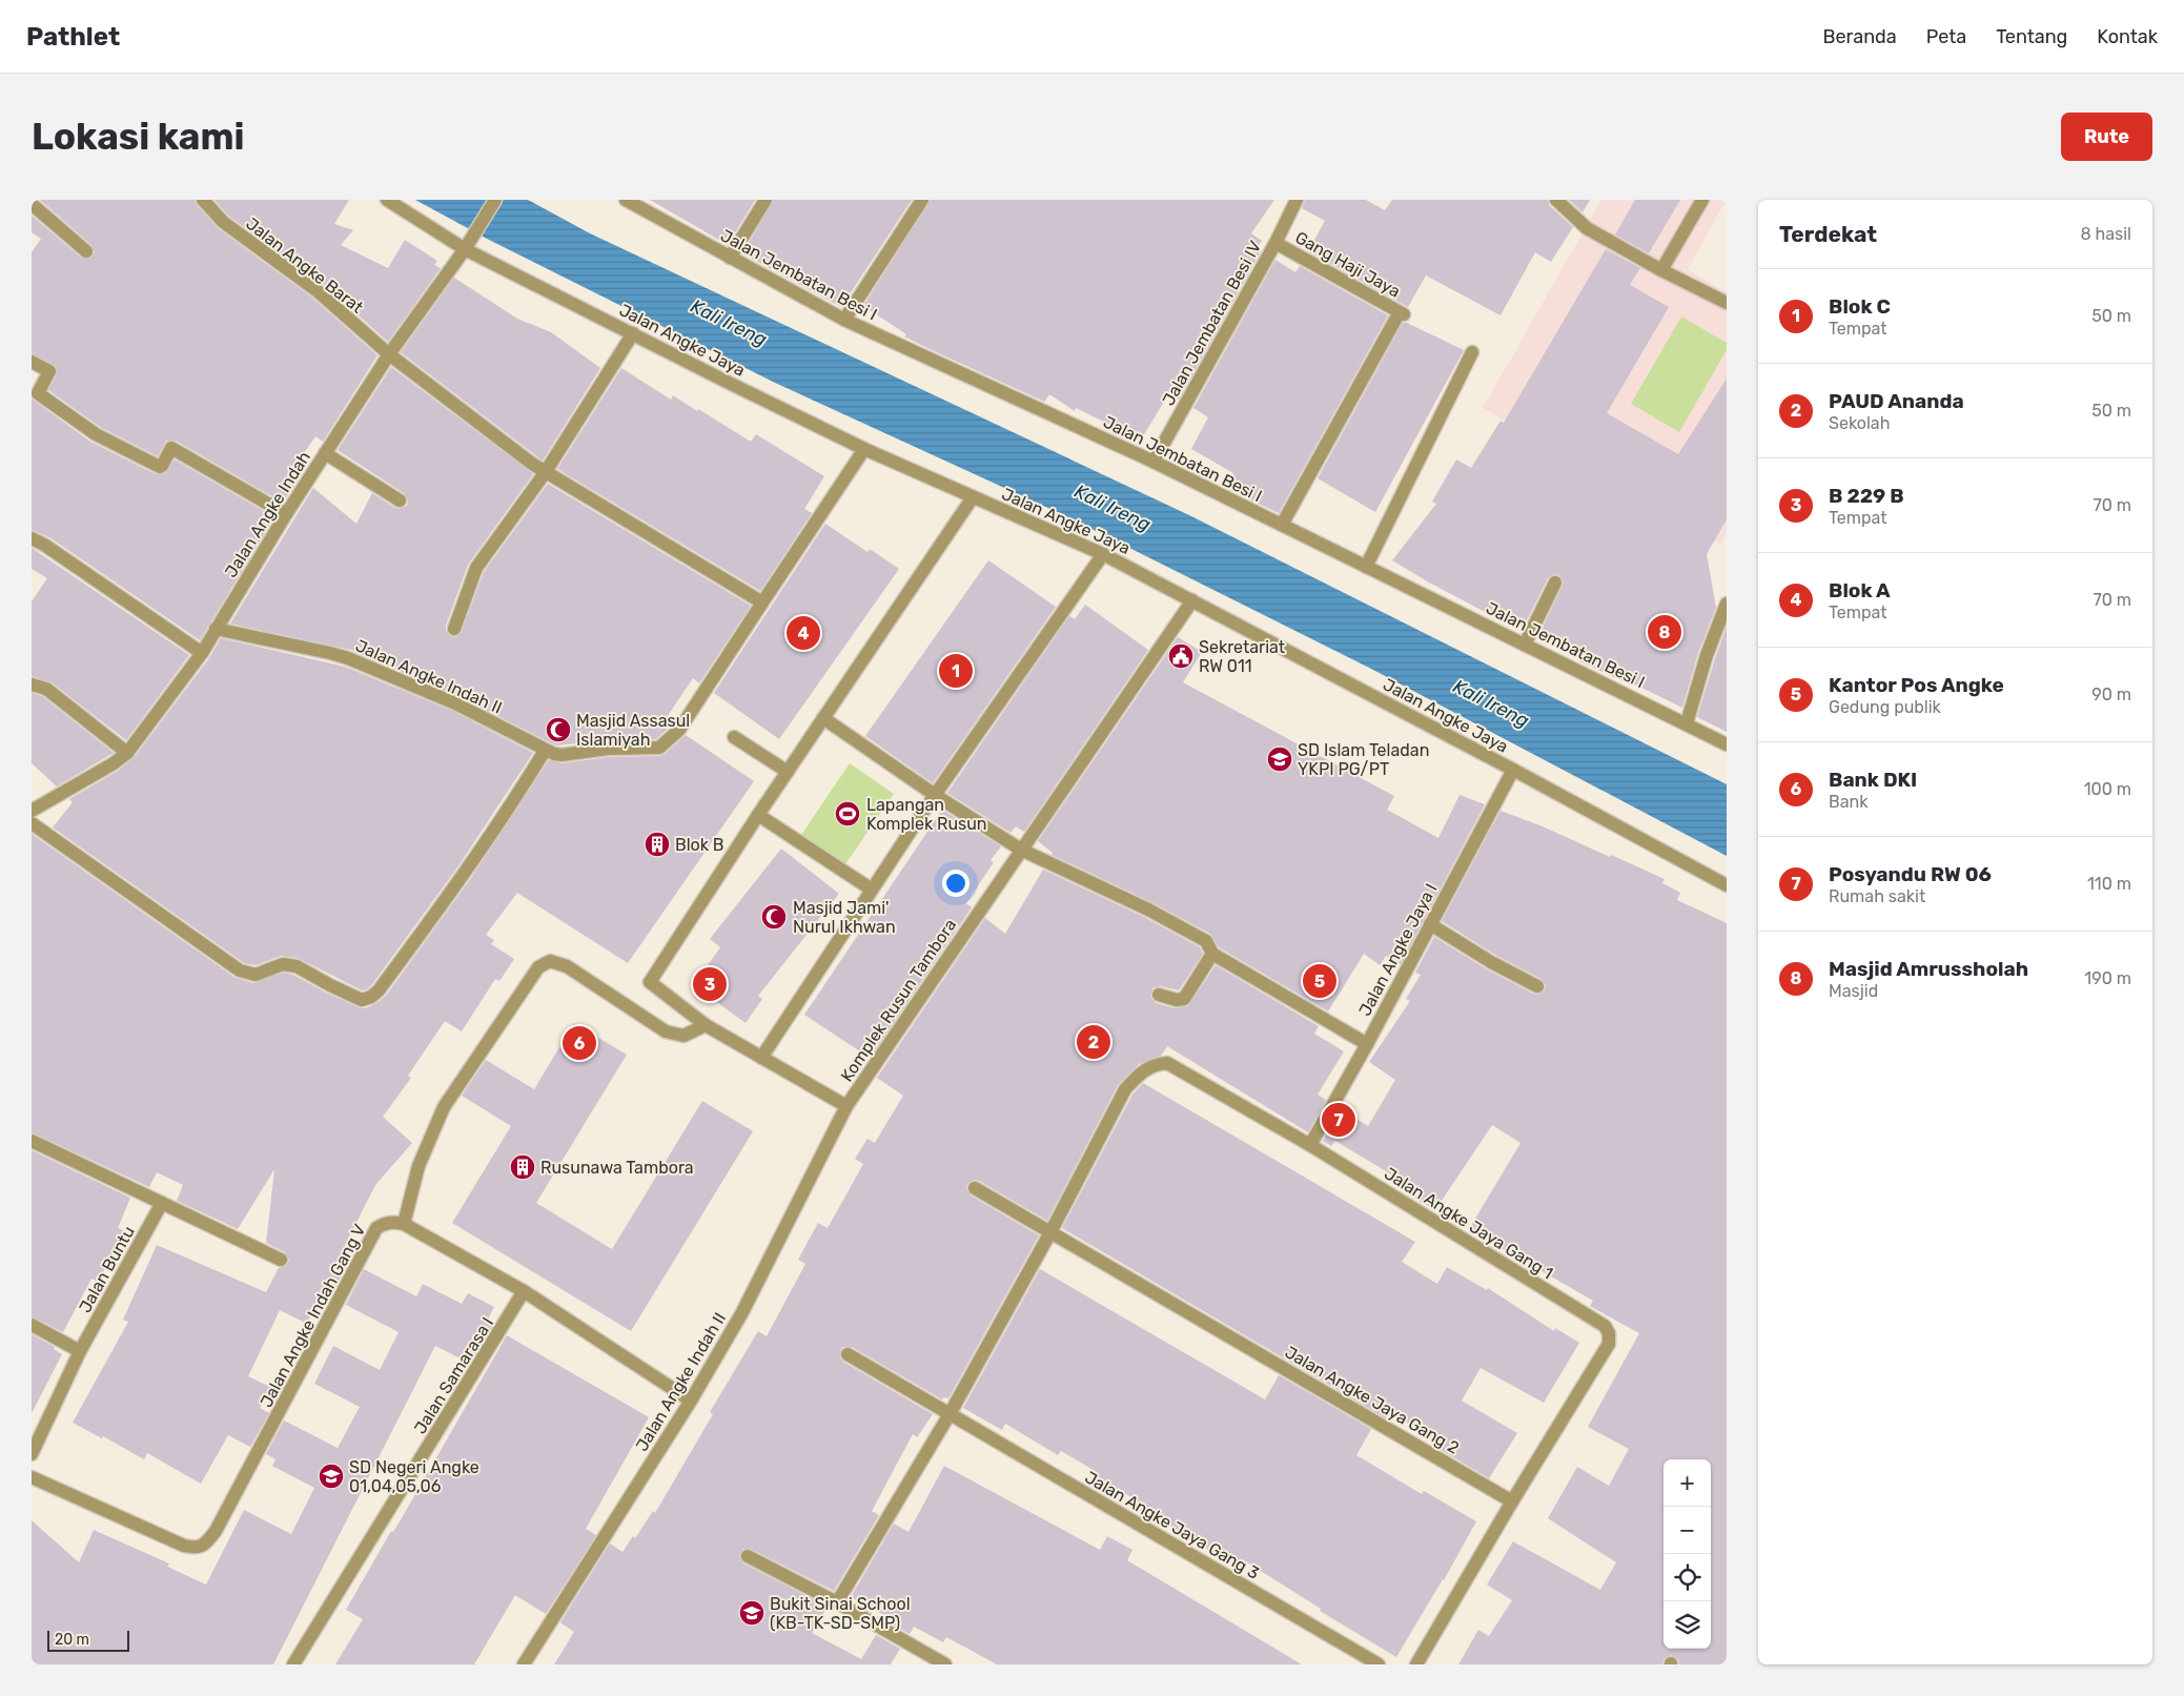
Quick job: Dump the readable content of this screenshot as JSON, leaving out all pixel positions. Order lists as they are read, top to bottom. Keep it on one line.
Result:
{"streets":{"street":["Gang Haji Jaya","Jalan Angke Barat","Jalan Jembatan Besi I","Jalan Jembatan Besi IV","Jalan Angke Jaya","Jalan Angke Indah","Jalan Angke Indah II","Jalan Angke Jaya I","Komplek Rusun Tambora","Jalan Angke Jaya Gang 1","Jalan Buntu","Jalan Angke Indah Gang V","Jalan Samarasa I","Jalan Angke Jaya Gang 2","Jalan Angke Jaya Gang 3"]},"crossings":[["Gang Haji Jaya","Jalan Jembatan Besi I"],["Gang Haji Jaya","Jalan Jembatan Besi IV"],["Jalan Angke Barat","Jalan Angke Indah"],["Jalan Angke Barat","Jalan Angke Indah II"],["Jalan Jembatan Besi I","Jalan Jembatan Besi IV"],["Jalan Angke Jaya","Jalan Angke Indah"],["Jalan Angke Jaya","Jalan Angke Indah II"],["Jalan Angke Jaya","Jalan Angke Jaya I"],["Jalan Angke Jaya","Komplek Rusun Tambora"],["Jalan Angke Indah","Jalan Angke Indah II"],["Jalan Angke Indah II","Komplek Rusun Tambora"],["Jalan Angke Jaya I","Jalan Angke Jaya Gang 1"],["Jalan Angke Jaya Gang 1","Jalan Angke Jaya Gang 2"]],"water":["Kali Ireng"],"places":{"public building":["Sekretariat RW 011"],"mosque":["Masjid Assasul Islamiyah","Masjid Jami' Nurul Ikhwan"],"school or university":["SD Islam Teladan YKPI PG/PT","SD Negeri Angke 01,04,05,06","Bukit Sinai School (KB-TK-SD-SMP)"],"sports":["Lapangan Komplek Rusun"],"building":["Blok B","Rusunawa Tambora"]},"scale_bar":"20 m","page":{"header":"Pathlet","nav":["Beranda","Peta","Tentang","Kontak"],"buttons":"Rute","title":"Lokasi kami","heading":["Terdekat","8 hasil"],"list":[{"mark":"1","name":"Blok C","note":"Tempat","value":"50 m"},{"mark":"2","name":"PAUD Ananda","note":"Sekolah","value":"50 m"},{"mark":"3","name":"B 229 B","note":"Tempat","value":"70 m"},{"mark":"4","name":"Blok A","note":"Tempat","value":"70 m"},{"mark":"5","name":"Kantor Pos Angke","note":"Gedung publik","value":"90 m"},{"mark":"6","name":"Bank DKI","note":"Bank","value":"100 m"},{"mark":"7","name":"Posyandu RW 06","note":"Rumah sakit","value":"110 m"},{"mark":"8","name":"Masjid Amrussholah","note":"Masjid","value":"190 m"}],"pins":["8","4","1","5","3","2","6","7"],"map_buttons":["+","−"],"scale":"20 m"}}
